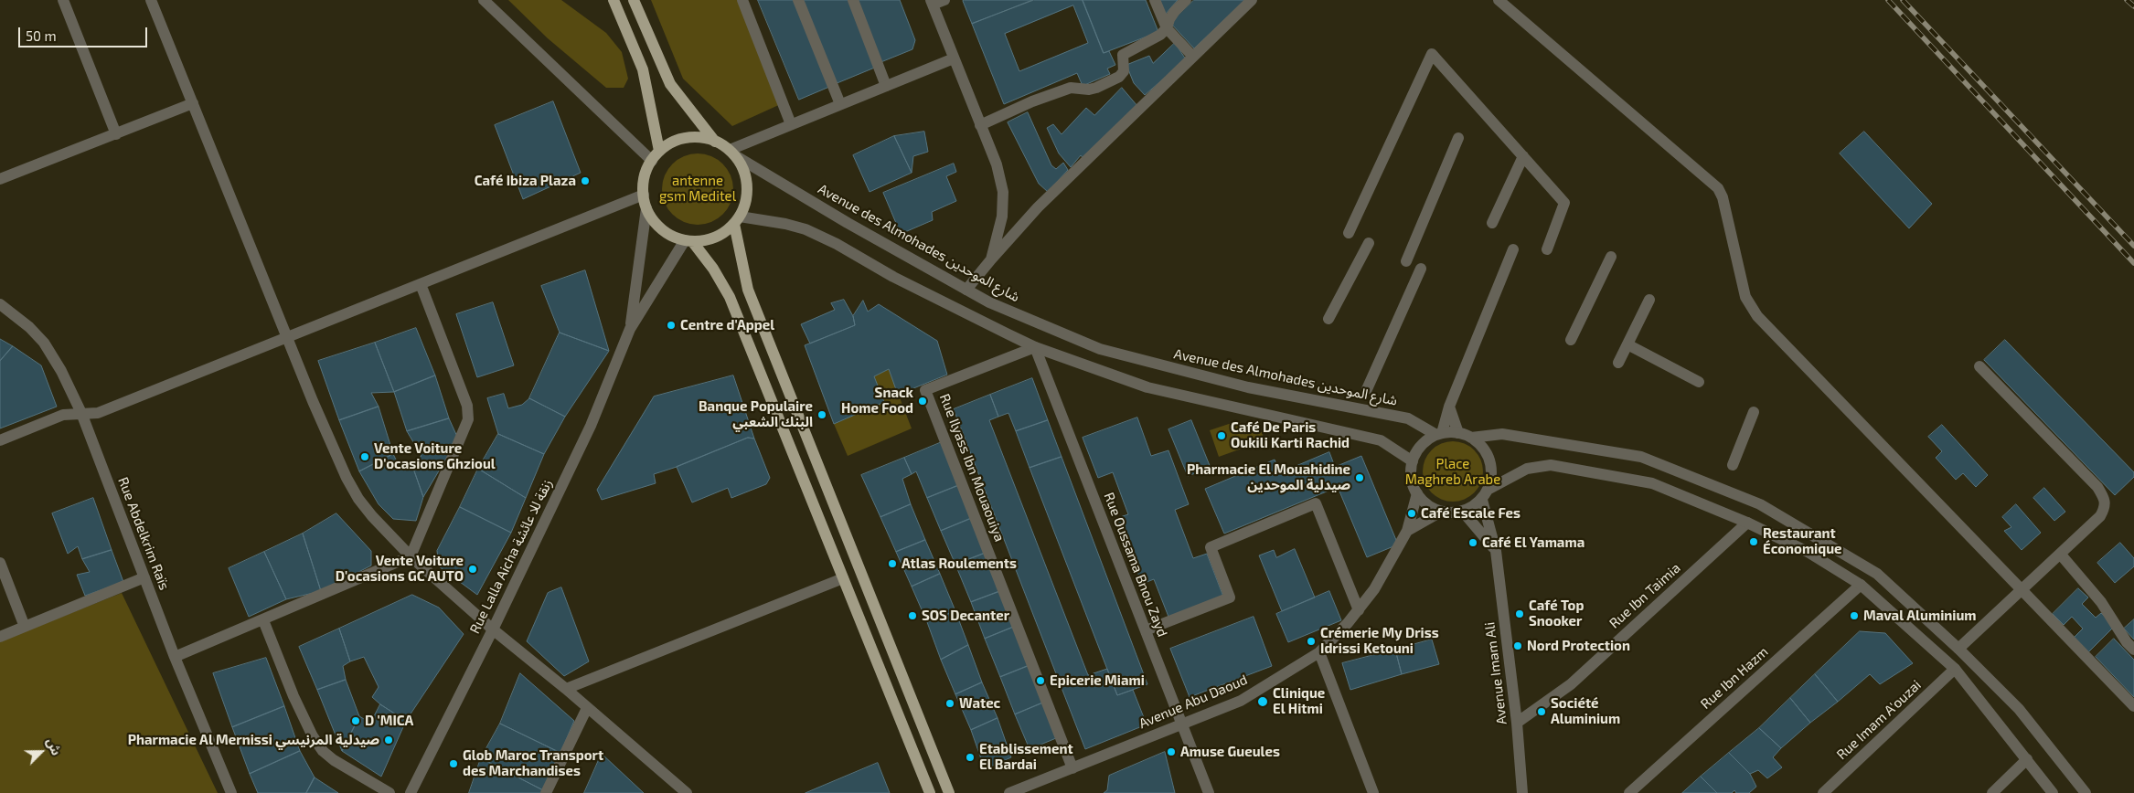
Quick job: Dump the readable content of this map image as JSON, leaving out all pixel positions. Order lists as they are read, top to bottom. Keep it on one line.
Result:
{"streets":{"street":["Avenue des Almohades شارع الموحدين","Rue Ilyass Ibn Mouaouiya","Rue Abdelkrim Raïs","Rue Lalla Aicha زنقة للا عائشة","Rue Oussama Bnou Zayd","Rue Ibn Taimia","Avenue Imam Ali","Rue Ibn Hazm","Avenue Abu Daoud","Rue Imam A'ouzai"]},"crossings":[["Avenue des Almohades شارع الموحدين","Rue Lalla Aicha زنقة للا عائشة"],["Avenue des Almohades شارع الموحدين","Avenue Imam Ali"],["Avenue des Almohades شارع الموحدين","Avenue Abu Daoud"],["Rue Ilyass Ibn Mouaouiya","Rue Oussama Bnou Zayd"],["Rue Ilyass Ibn Mouaouiya","Avenue Abu Daoud"],["Rue Oussama Bnou Zayd","Avenue Abu Daoud"],["Rue Ibn Taimia","Avenue Imam Ali"],["Avenue Imam Ali","Avenue Abu Daoud"]],"parks":["antenne gsm Meditel","Place Maghreb Arabe"],"places":["Café Ibiza Plaza","Centre d'Appel","Snack Home Food","Banque Populaire البنك الشعبي","Café De Paris Oukili Karti Rachid","Vente Voiture D'ocasions Ghzioul","Pharmacie El Mouahidine صيدلية الموحدين","Café Escale Fes","Restaurant Économique","Café El Yamama","Atlas Roulements","Vente Voiture D'ocasions GC AUTO","Café Top Snooker","SOS Decanter","Maval Aluminium","Crémerie My Driss Idrissi Ketouni","Nord Protection","Epicerie Miami","Clinique El Hitmi","Watec","Société Aluminium","D 'MICA","Pharmacie Al Mernissi صيدلية المرنيسي","Amuse Gueules","Etablissement El Bardai","Glob Maroc Transport des Marchandises"],"scale_bar":"50 m","north":"top right"}
